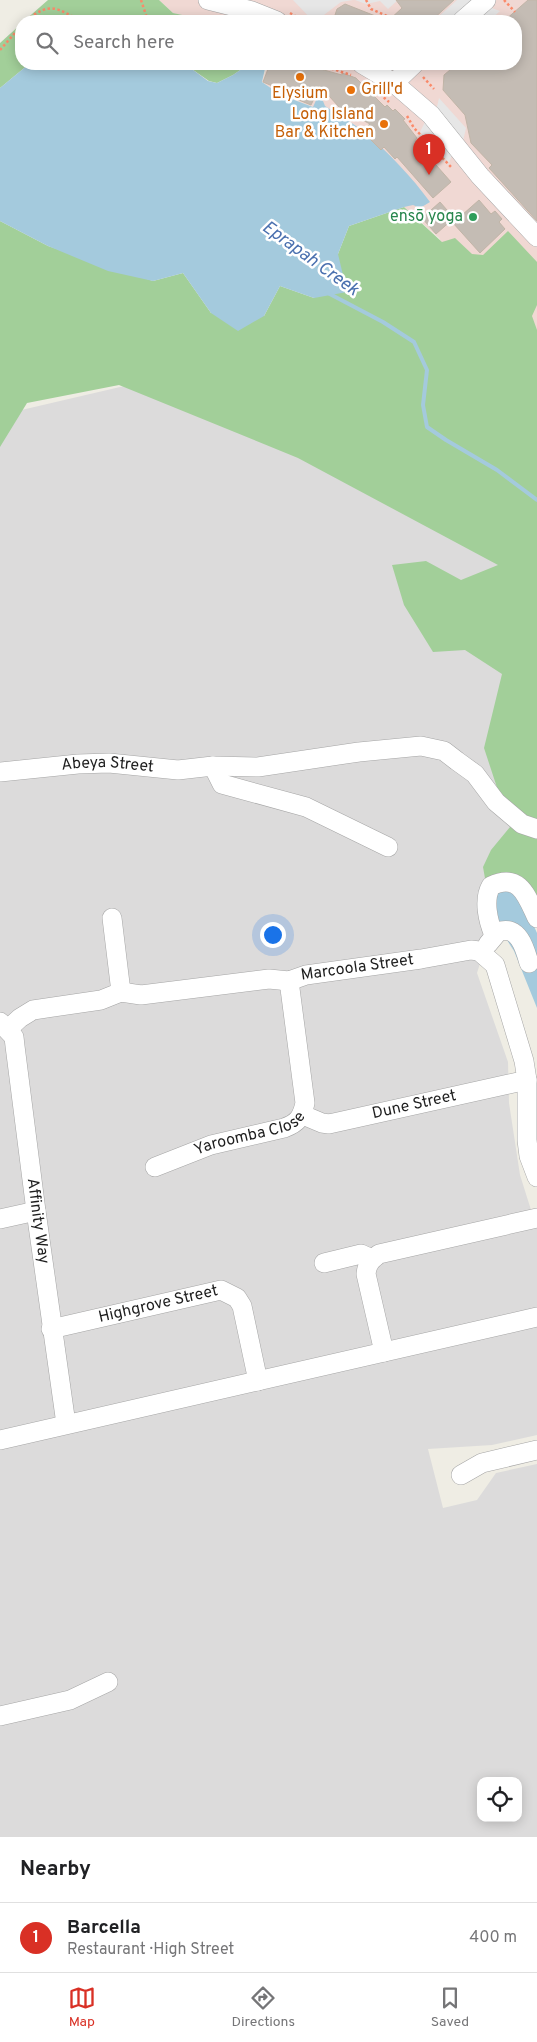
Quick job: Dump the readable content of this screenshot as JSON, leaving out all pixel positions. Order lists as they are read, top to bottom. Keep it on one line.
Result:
{"streets":{"street":["Abeya Street","Marcoola Street","Dune Street","Yaroomba Close","Affinity Way","Highgrove Street"]},"crossings":[["Marcoola Street","Yaroomba Close"],["Marcoola Street","Affinity Way"],["Dune Street","Yaroomba Close"],["Affinity Way","Highgrove Street"]],"water":["Eprapah Creek"],"places":["Elysium","Grill'd","Long Island Bar & Kitchen","ensō yoga"],"page":{"search":"Search here","pins":"1","heading":"Nearby","list":[{"mark":"1","name":"Barcella","note":"Restaurant · High Street","value":"400 m"}],"nav":["Map","Directions","Saved"]}}
